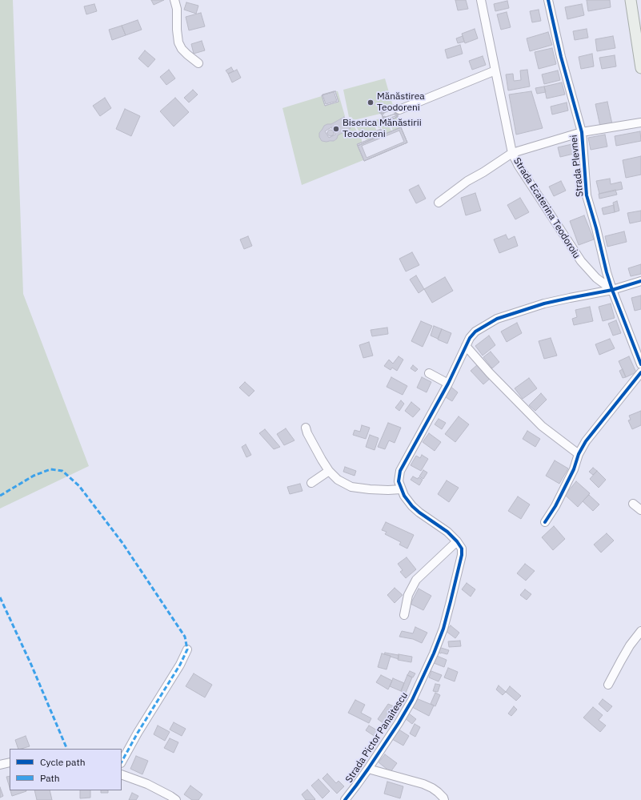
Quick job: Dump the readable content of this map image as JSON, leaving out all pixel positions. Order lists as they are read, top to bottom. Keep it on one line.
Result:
{"streets":{"street":["Strada Plevnei","Strada Ecaterina Teodoroiu","Strada Pictor Panaitescu"]},"crossings":[["Strada Plevnei","Strada Ecaterina Teodoroiu"],["Strada Plevnei","Strada Pictor Panaitescu"],["Strada Ecaterina Teodoroiu","Strada Pictor Panaitescu"]],"places":["Mănăstirea Teodoreni","Biserica Mănăstirii Teodoreni"],"legend":["Cycle path","Path"]}
